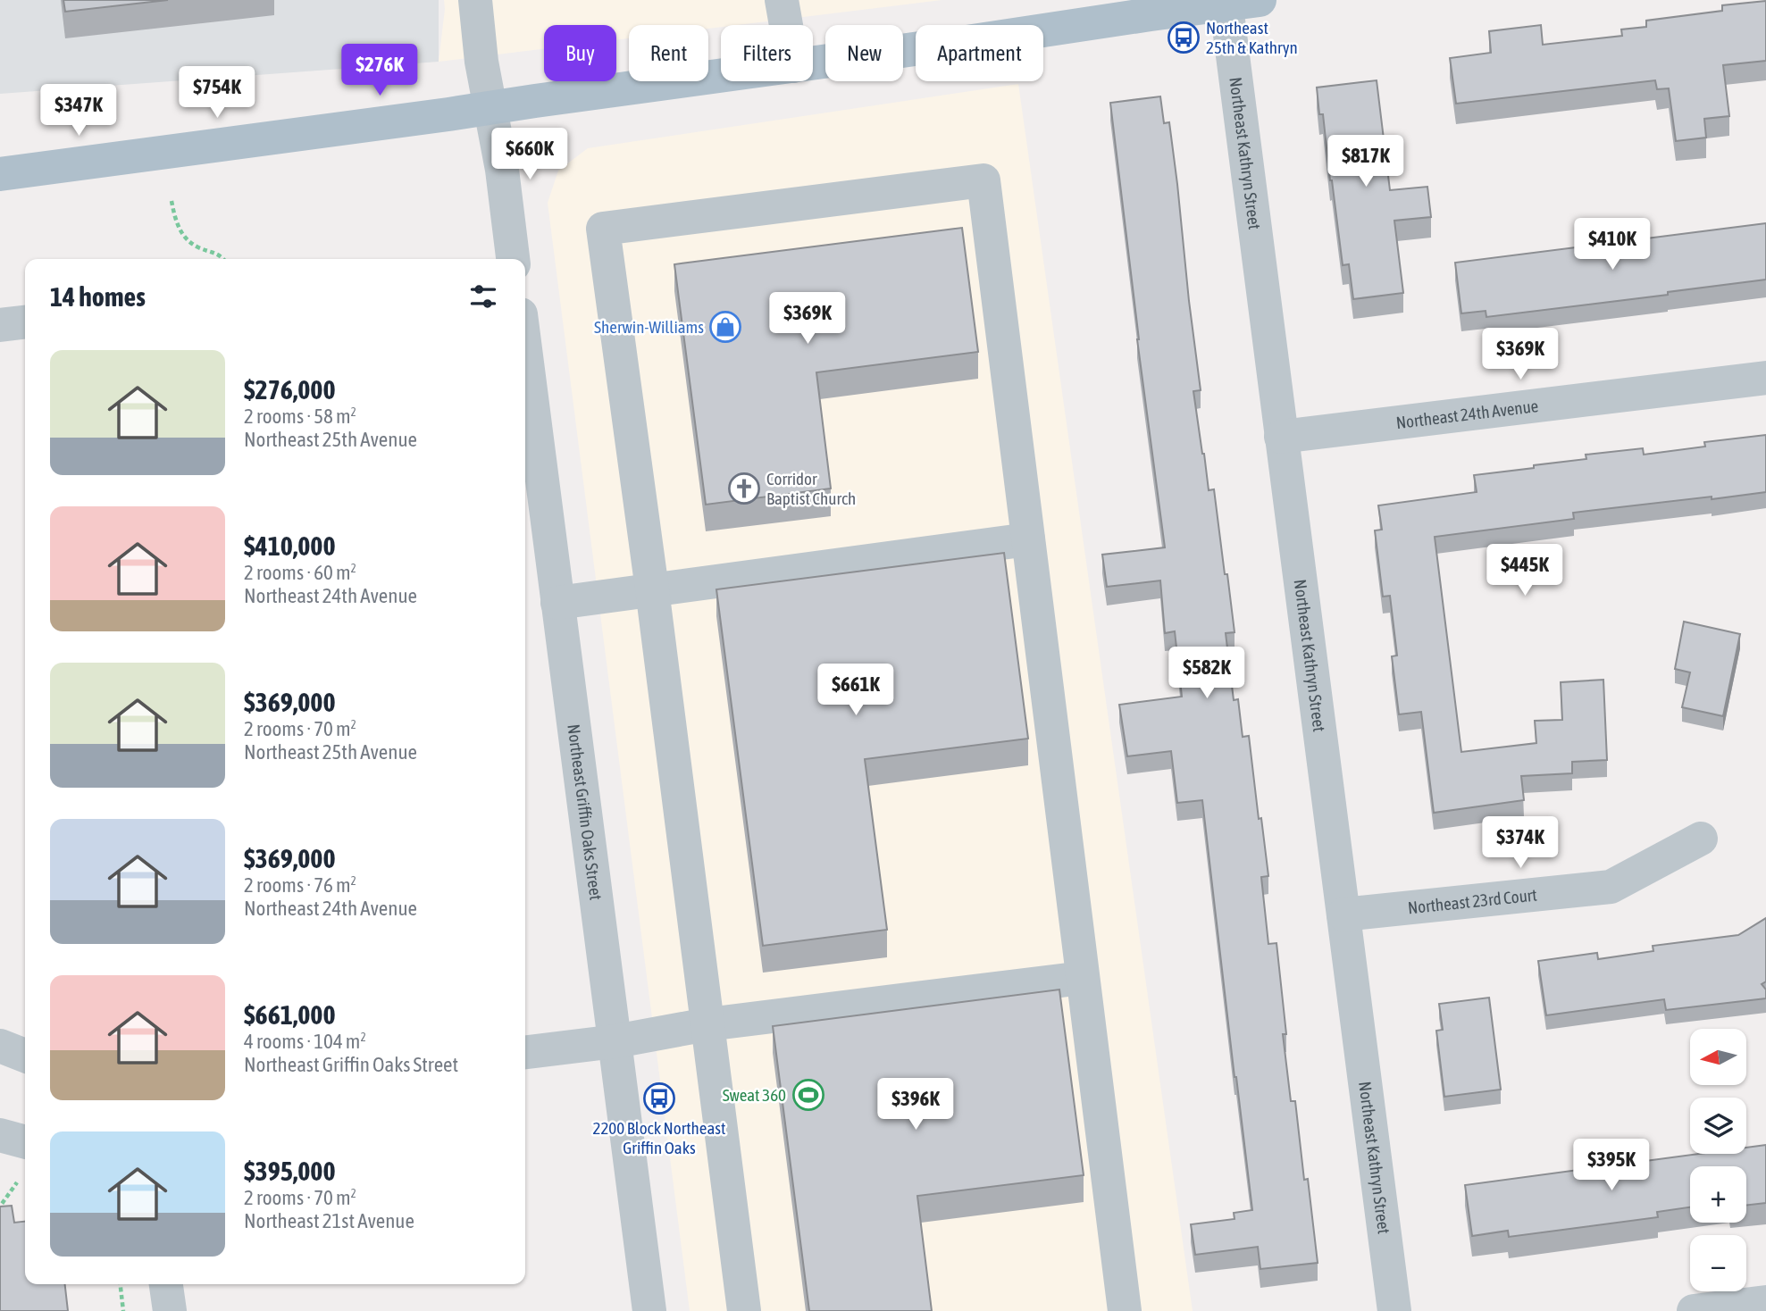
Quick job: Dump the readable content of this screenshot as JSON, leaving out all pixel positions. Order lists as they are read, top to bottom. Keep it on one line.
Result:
{"streets":{"street":["Northeast Kathryn Street","Northeast 24th Avenue","Northeast Griffin Oaks Street","Northeast 23rd Court"]},"crossings":[["Northeast Kathryn Street","Northeast 24th Avenue"],["Northeast Kathryn Street","Northeast 23rd Court"]],"places":{"bus stop":["Northeast 25th & Kathryn","2200 Block Northeast Griffin Oaks"],"shop":["Sherwin-Williams"],"church":["Corridor Baptist Church"],"sports":["Sweat 360"]},"north":"left","page":{"chip":["Buy","Rent","Filters","New","Apartment"],"price":["$276K","$754K","$347K","$660K","$817K","$410K","$369K","$369K","$445K","$582K","$661K","$374K","$396K","$395K"],"heading":"14 homes","list":[{"name":"$276,000","note":"2 rooms · 58 m² · Northeast 25th Avenue"},{"name":"$410,000","note":"2 rooms · 60 m² · Northeast 24th Avenue"},{"name":"$369,000","note":"2 rooms · 70 m² · Northeast 25th Avenue"},{"name":"$369,000","note":"2 rooms · 76 m² · Northeast 24th Avenue"},{"name":"$661,000","note":"4 rooms · 104 m² · Northeast Griffin Oaks Street"},{"name":"$395,000","note":"2 rooms · 70 m² · Northeast 21st Avenue"}],"map_buttons":["+","−"]}}
